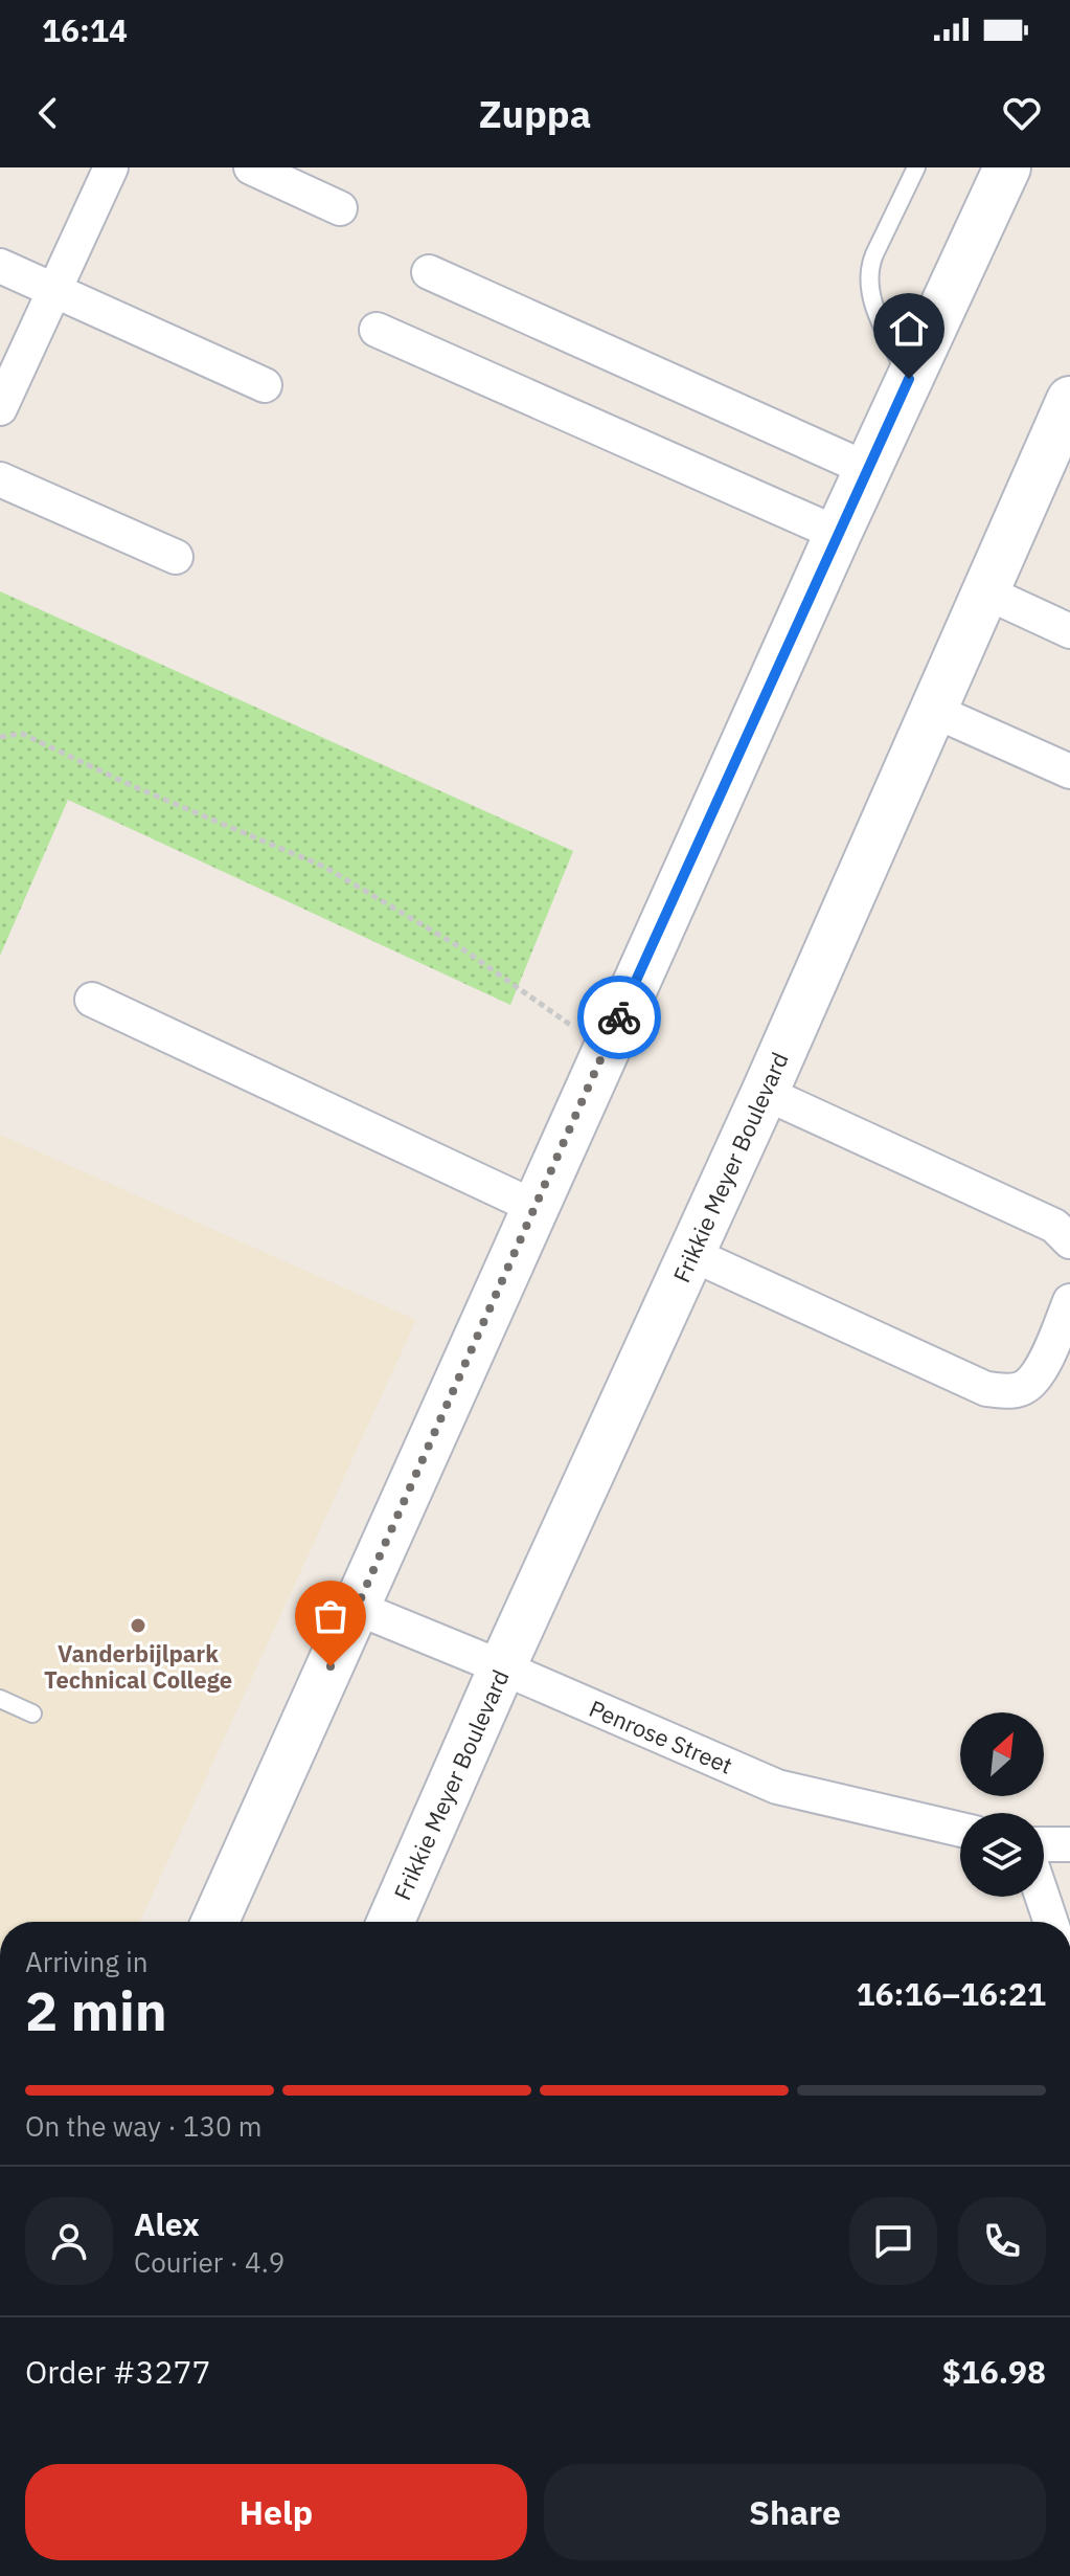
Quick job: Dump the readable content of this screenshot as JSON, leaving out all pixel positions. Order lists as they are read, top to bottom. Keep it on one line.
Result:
{"streets":{"main road":["Frikkie Meyer Boulevard"],"street":["Penrose Street"]},"crossings":[["Frikkie Meyer Boulevard","Penrose Street"]],"places":["Vanderbijlpark Technical College"],"north":"top right","page":{"status":"16:14","header":"Zuppa","heading":["2 min","Arriving in","16:16–16:21"],"panel":["Alex","Courier · 4.9","Order #3277","$16.98"],"bar":"On the way · 130 m","buttons":["Help","Share"]}}
